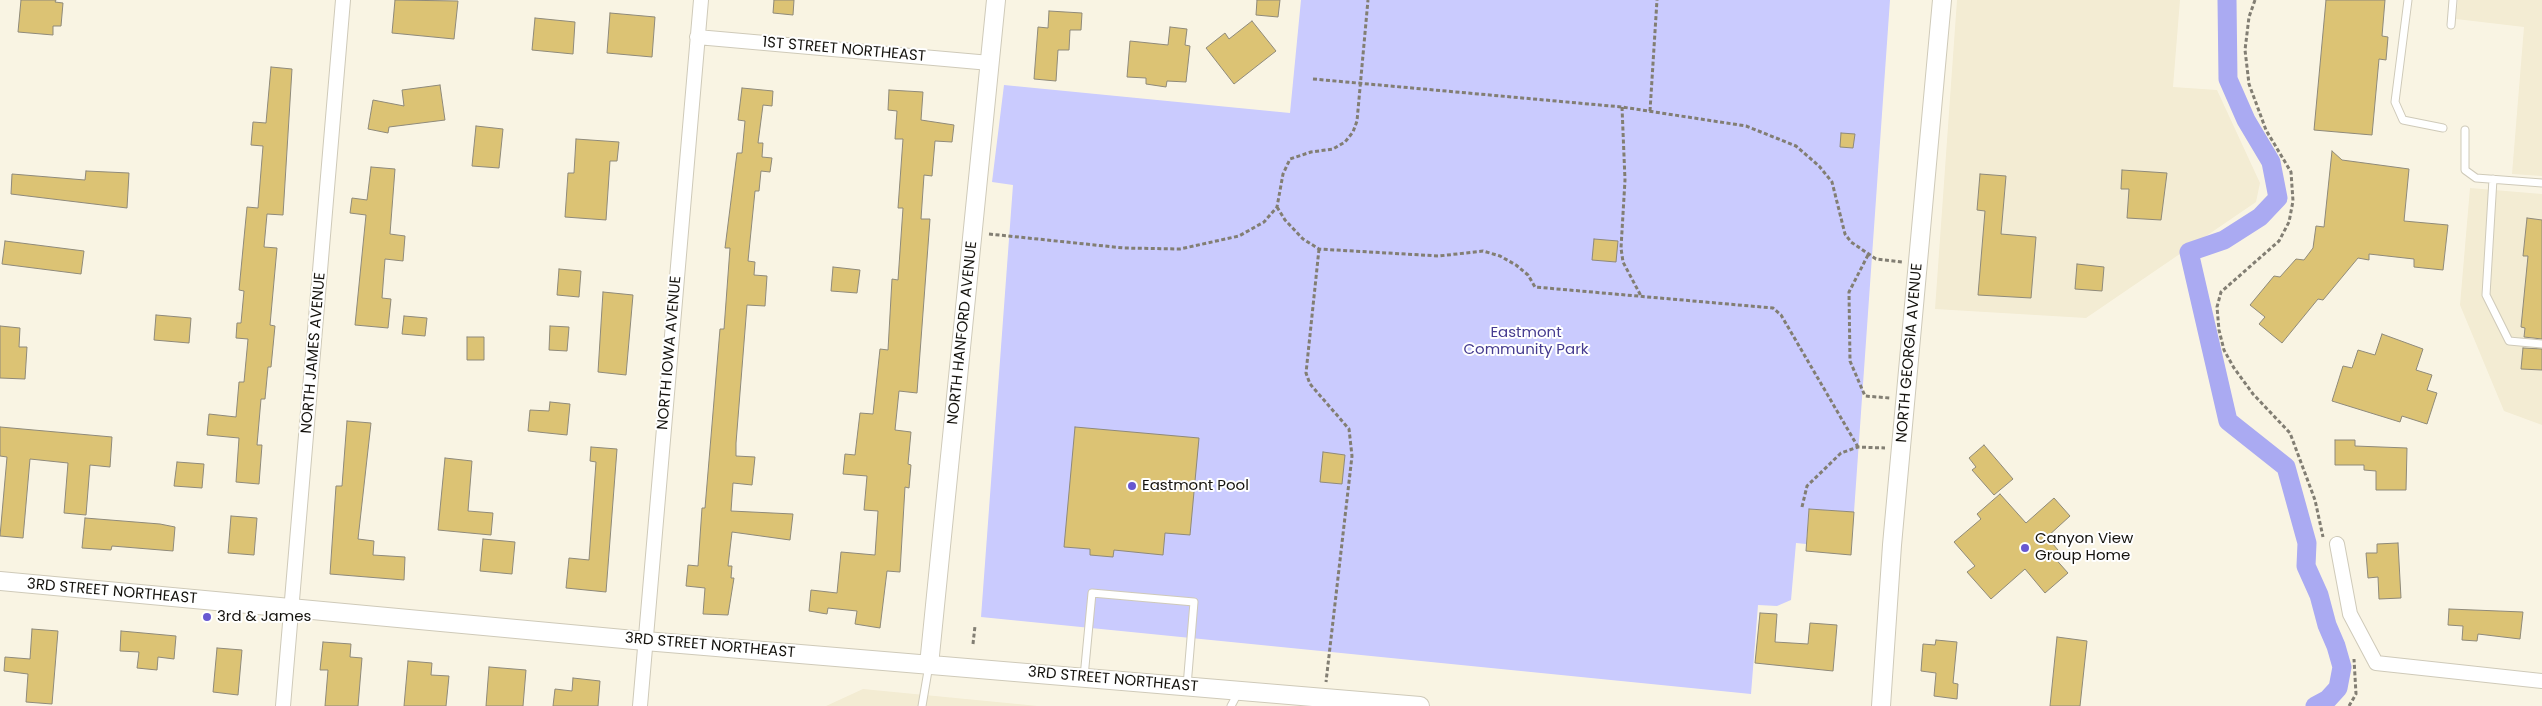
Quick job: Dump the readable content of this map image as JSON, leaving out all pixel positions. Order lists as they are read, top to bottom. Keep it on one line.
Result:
{"streets":{"street":["1ST STREET NORTHEAST","NORTH HANFORD AVENUE","NORTH JAMES AVENUE","NORTH IOWA AVENUE","NORTH GEORGIA AVENUE","3RD STREET NORTHEAST"]},"crossings":[["1ST STREET NORTHEAST","NORTH HANFORD AVENUE"],["1ST STREET NORTHEAST","NORTH IOWA AVENUE"],["NORTH HANFORD AVENUE","3RD STREET NORTHEAST"],["NORTH JAMES AVENUE","3RD STREET NORTHEAST"],["NORTH IOWA AVENUE","3RD STREET NORTHEAST"]],"parks":["Eastmont Community Park"],"places":["Eastmont Pool","Canyon View Group Home","3rd & James"]}
